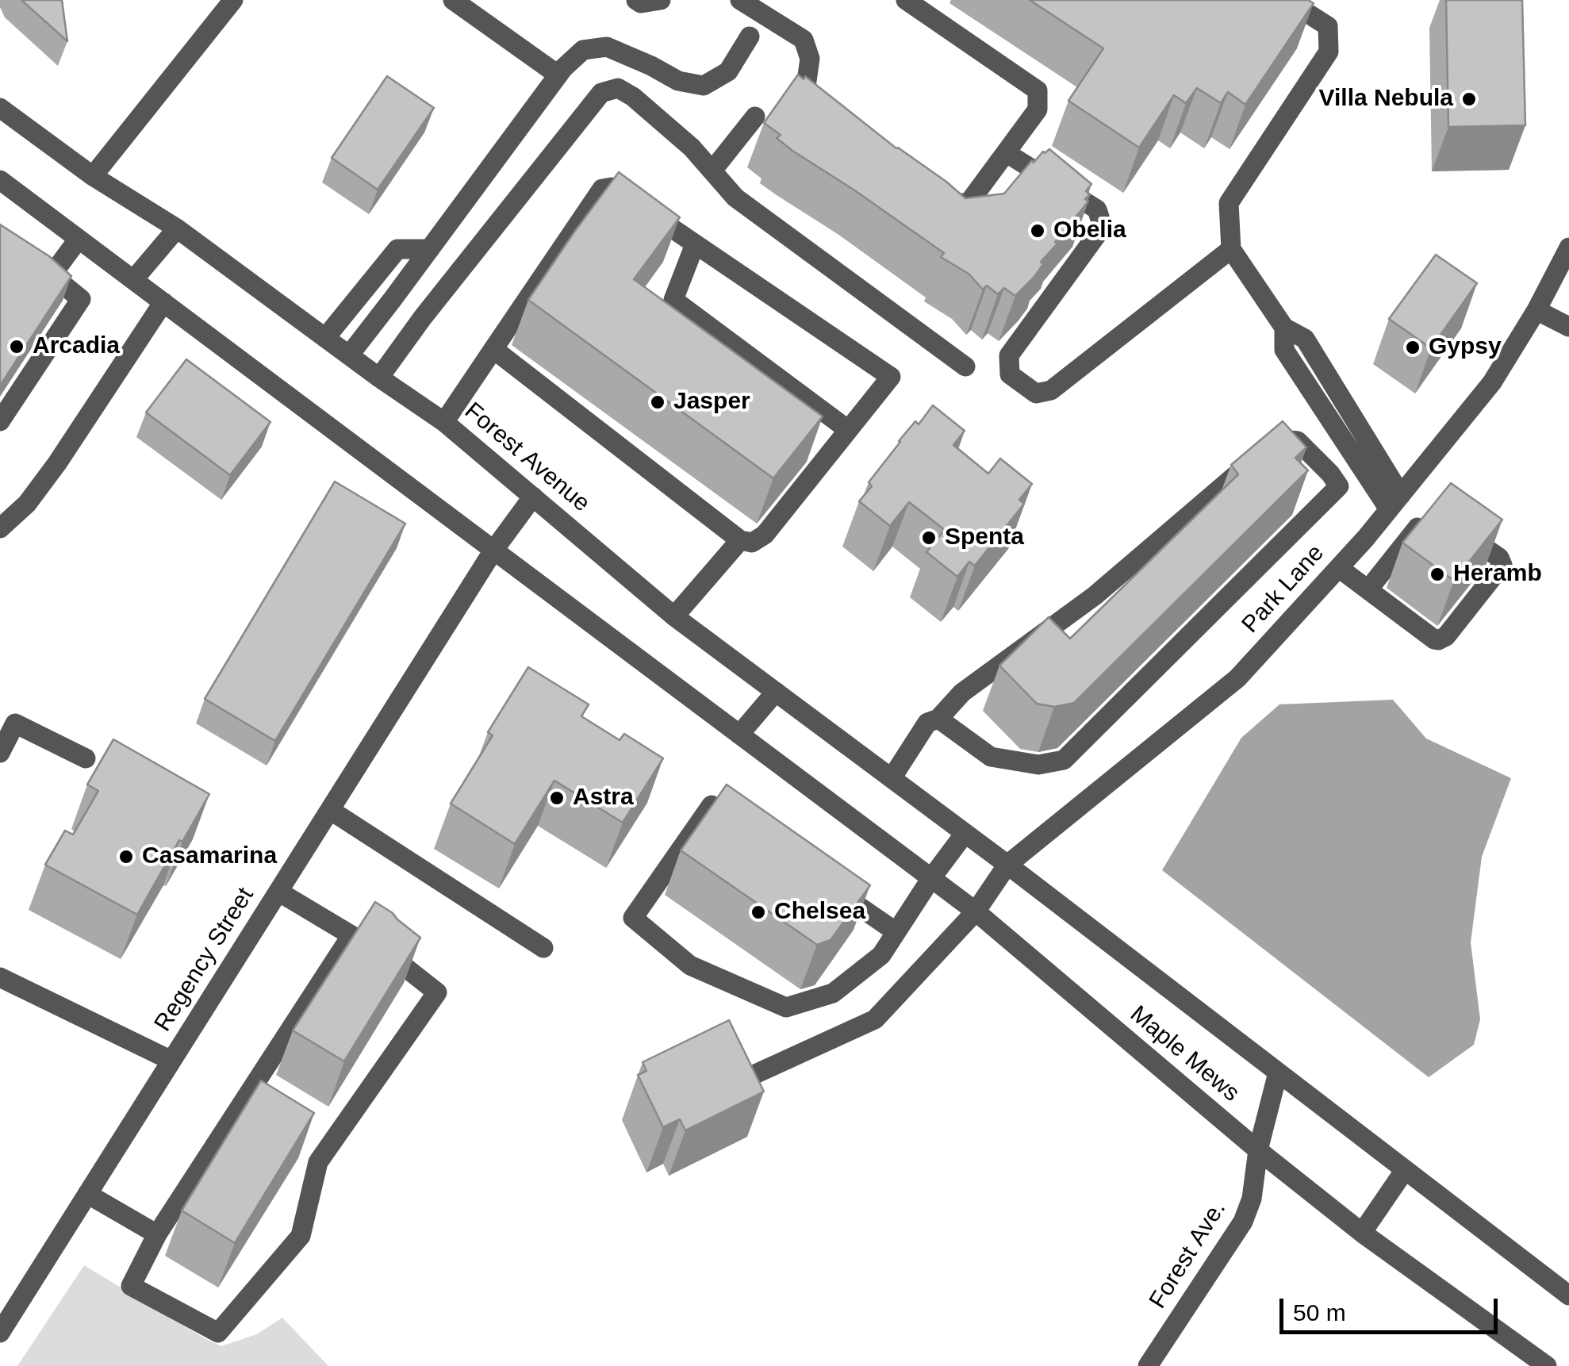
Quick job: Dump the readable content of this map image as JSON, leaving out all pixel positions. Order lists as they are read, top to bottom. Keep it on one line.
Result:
{"streets":{"street":["Forest Avenue","Park Lane","Regency Street","Maple Mews","Forest Ave."]},"crossings":[["Forest Avenue","Park Lane"],["Forest Avenue","Regency Street"],["Forest Avenue","Forest Ave."],["Park Lane","Maple Mews"],["Maple Mews","Forest Ave."]],"places":["Villa Nebula","Obelia","Arcadia","Gypsy","Jasper","Spenta","Heramb","Astra","Casamarina","Chelsea"],"scale_bar":"50 m"}
